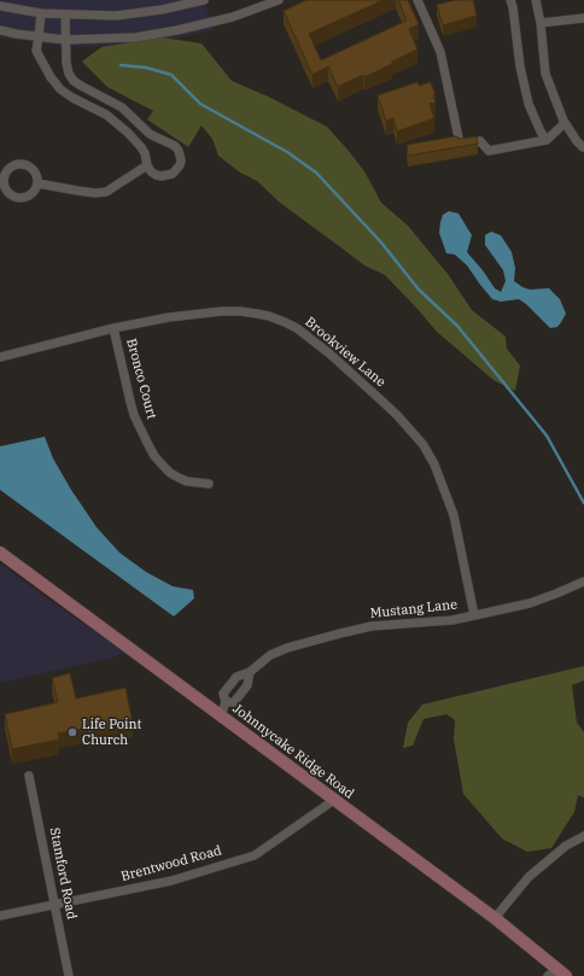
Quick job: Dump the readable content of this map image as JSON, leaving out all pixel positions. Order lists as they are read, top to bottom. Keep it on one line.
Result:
{"streets":{"main road":["Johnnycake Ridge Road"],"street":["Brookview Lane","Bronco Court","Mustang Lane","Brentwood Road","Stamford Road"]},"crossings":[["Brookview Lane","Bronco Court"],["Brookview Lane","Mustang Lane"],["Mustang Lane","Johnnycake Ridge Road"],["Johnnycake Ridge Road","Brentwood Road"],["Brentwood Road","Stamford Road"]],"places":["Life Point Church"]}
